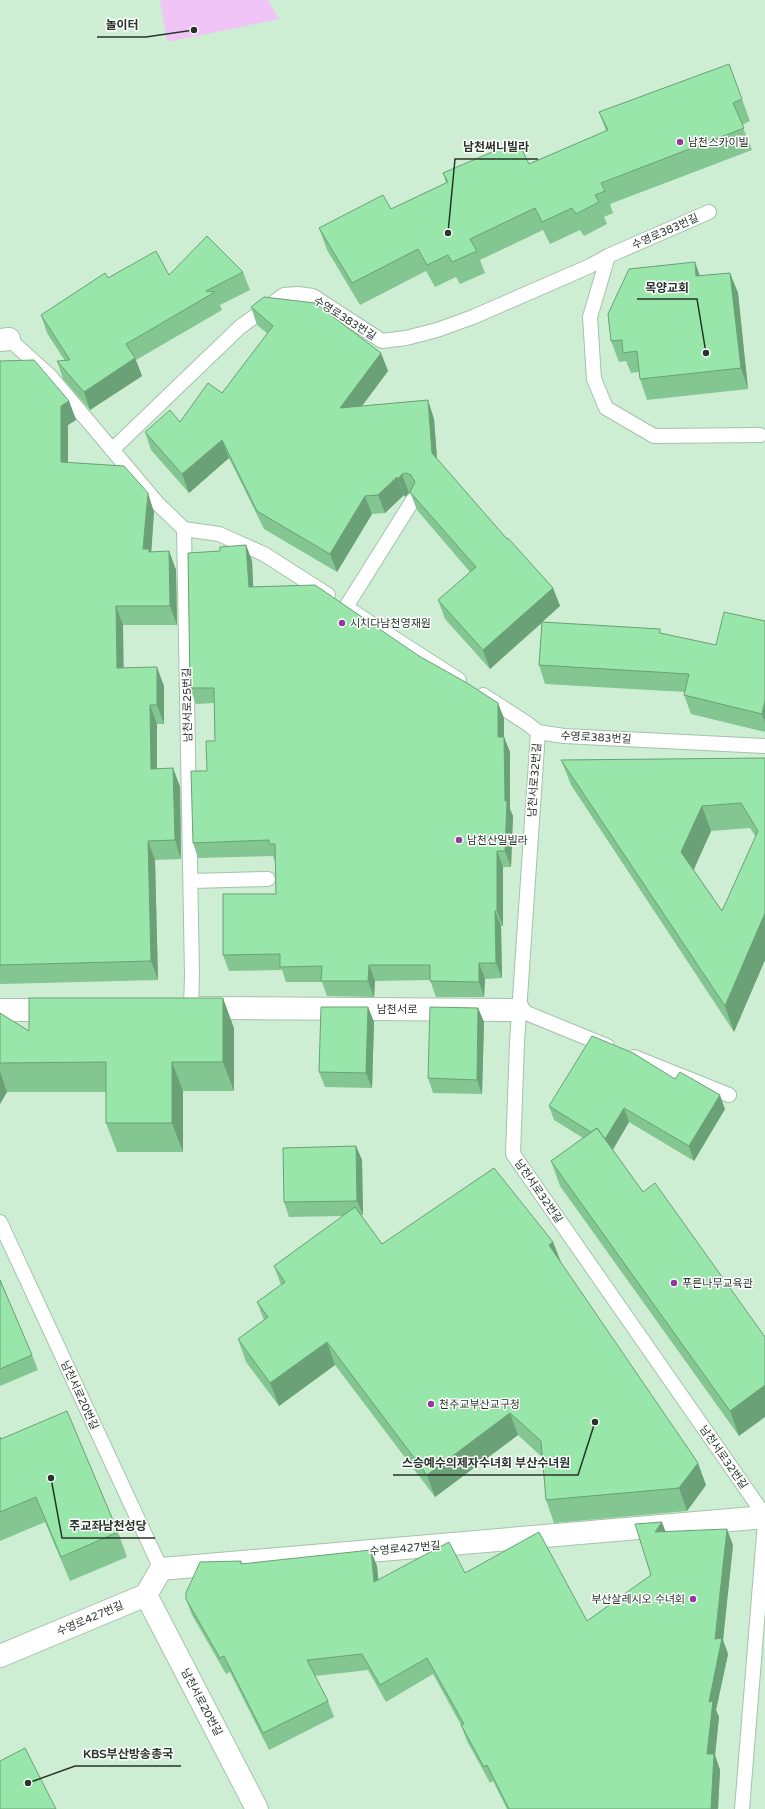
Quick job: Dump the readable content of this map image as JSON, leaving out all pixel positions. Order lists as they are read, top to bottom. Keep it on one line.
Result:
{"streets":{"street":["남천서로","남천서로20번길","수영로427번길"],"lane":["수영로383번길","남천서로25번길","남천서로32번길"]},"crossings":[["수영로383번길","남천서로25번길"],["수영로383번길","남천서로32번길"],["남천서로25번길","남천서로"],["남천서로32번길","남천서로"],["남천서로32번길","수영로427번길"],["남천서로20번길","수영로427번길"]],"places":["놀이터","남천스카이빌","남천써니빌라","목양교회","시치다남천영재원","남천산일빌라","푸른나무교육관","천주교부산교구청","스승예수의제자수녀회 부산수녀원","주교좌남천성당","부산살레시오 수녀회","KBS부산방송총국"]}
